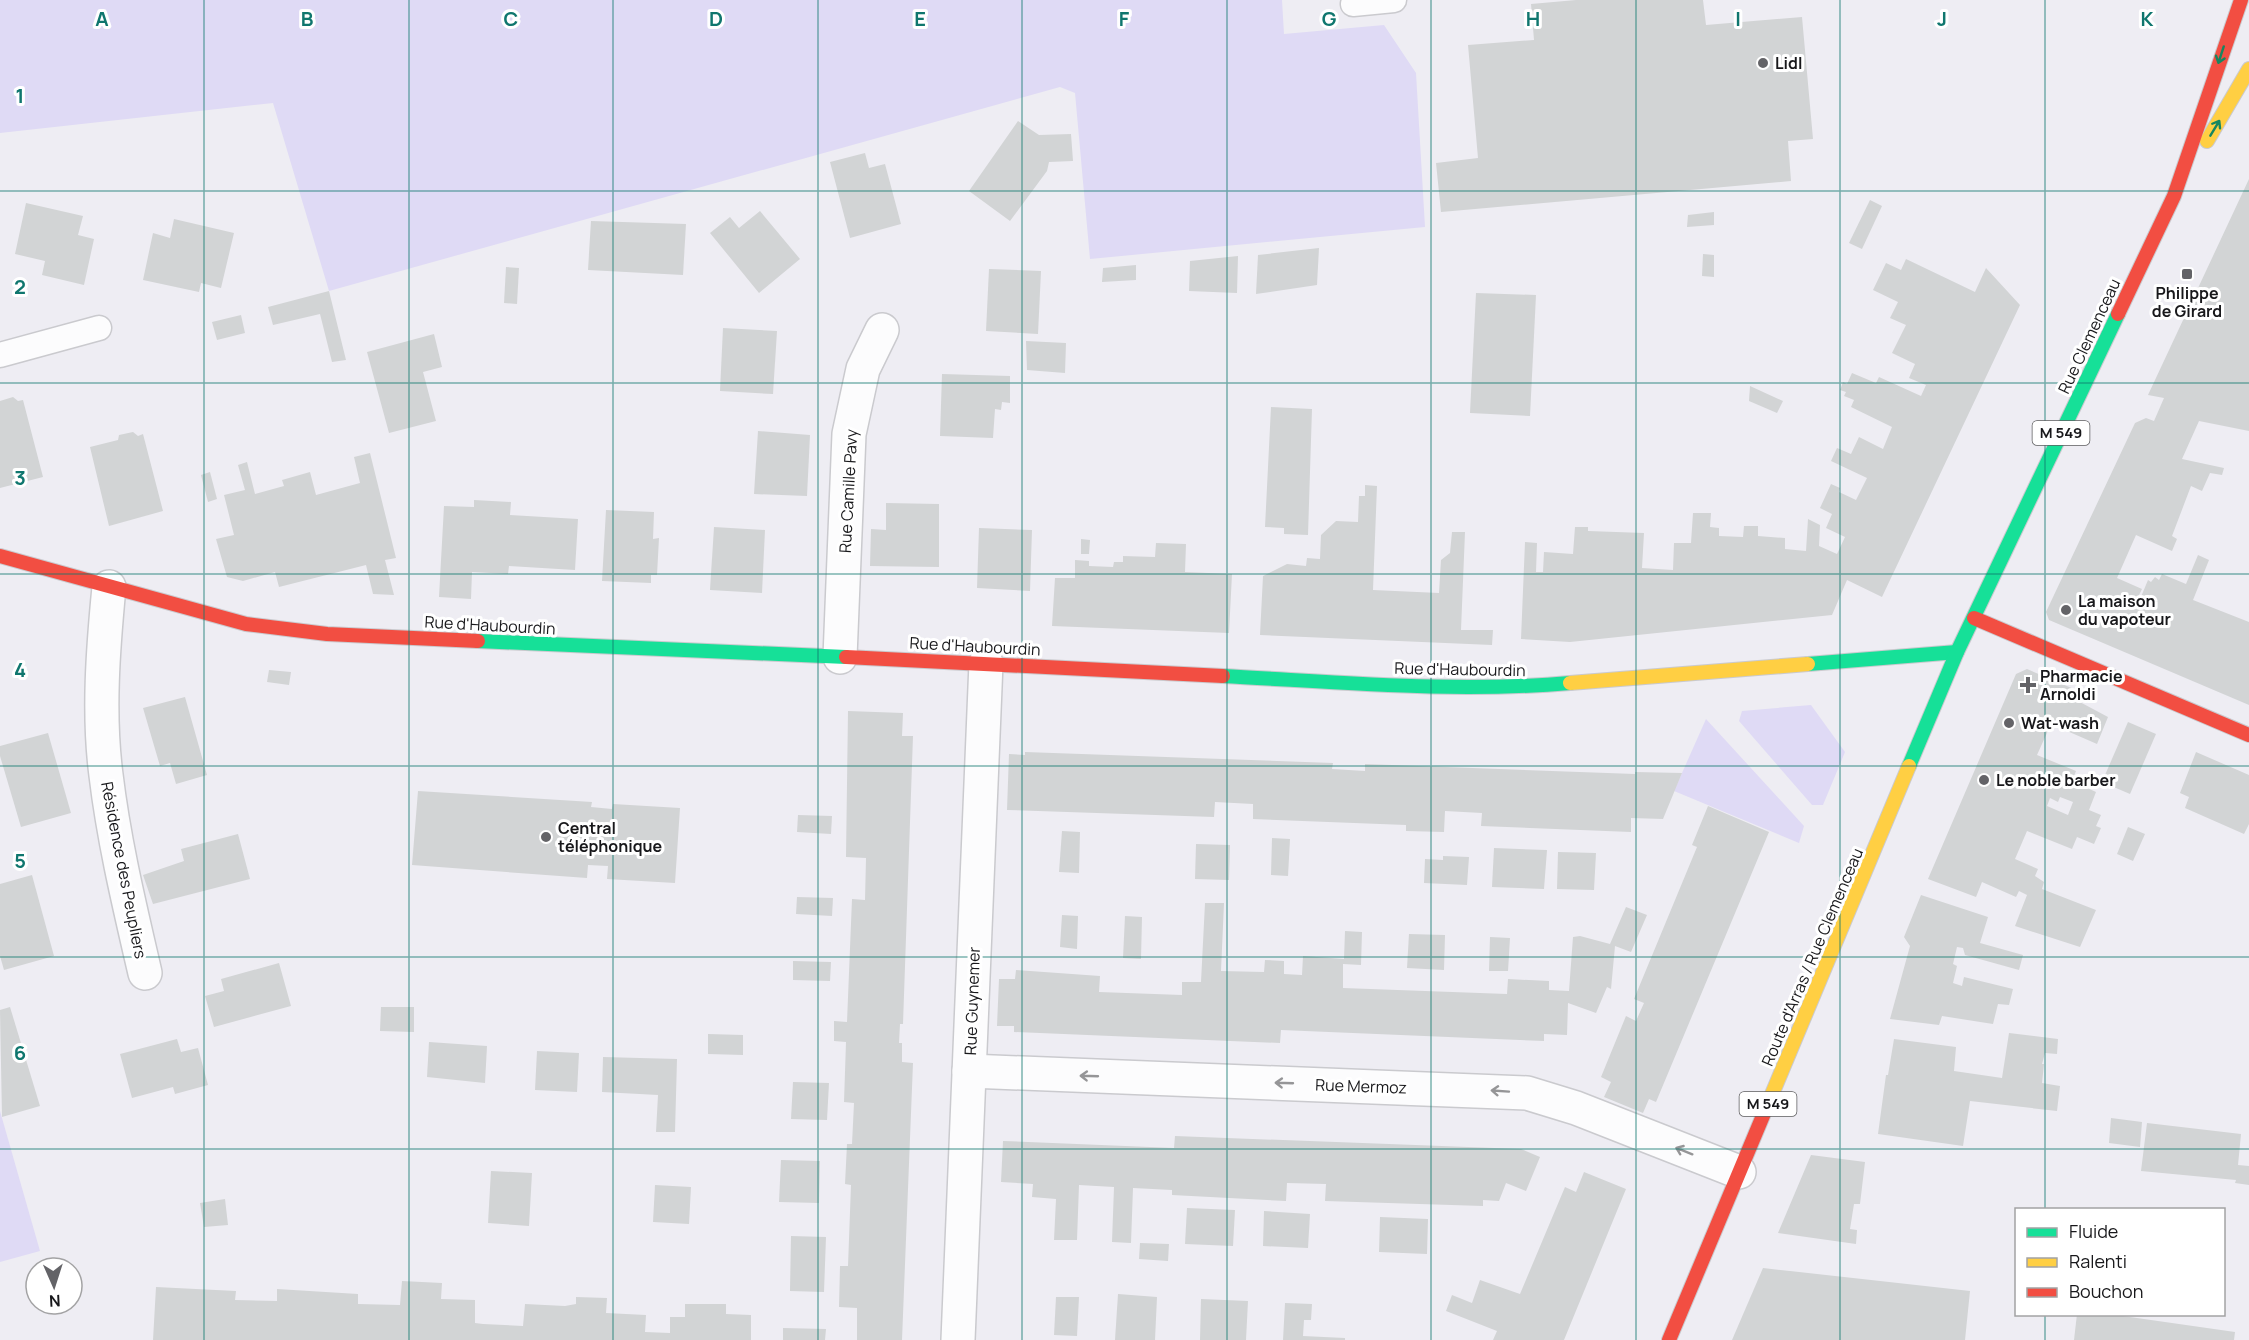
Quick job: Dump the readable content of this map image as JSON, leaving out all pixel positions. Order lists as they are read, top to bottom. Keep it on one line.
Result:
{"streets":{"main road":["Rue Clemenceau","M 549","Rue d'Haubourdin","Route d'Arras / Rue Clemenceau"],"street":["Rue Camille Pavy","Résidence des Peupliers","Rue Guynemer","Rue Mermoz"]},"crossings":[["Rue Clemenceau","Rue d'Haubourdin"],["Rue Clemenceau","Route d'Arras / Rue Clemenceau"],["Rue Camille Pavy","Rue d'Haubourdin"],["Rue d'Haubourdin","Résidence des Peupliers"],["Rue d'Haubourdin","Route d'Arras / Rue Clemenceau"],["Rue d'Haubourdin","Rue Guynemer"],["Route d'Arras / Rue Clemenceau","Rue Mermoz"],["Rue Guynemer","Rue Mermoz"]],"one_way":["Rue Mermoz"],"places":{"other":["Lidl","La maison du vapoteur","Wat-wash","Le noble barber","Central téléphonique"],"transit":["Philippe de Girard"],"health":["Pharmacie Arnoldi"]},"legend":["Fluide","Ralenti","Bouchon"],"north":"bottom","grid":{"columns":["A","B","C","D","E","F","G","H","I","J","K"],"rows":["1","2","3","4","5","6"]}}
